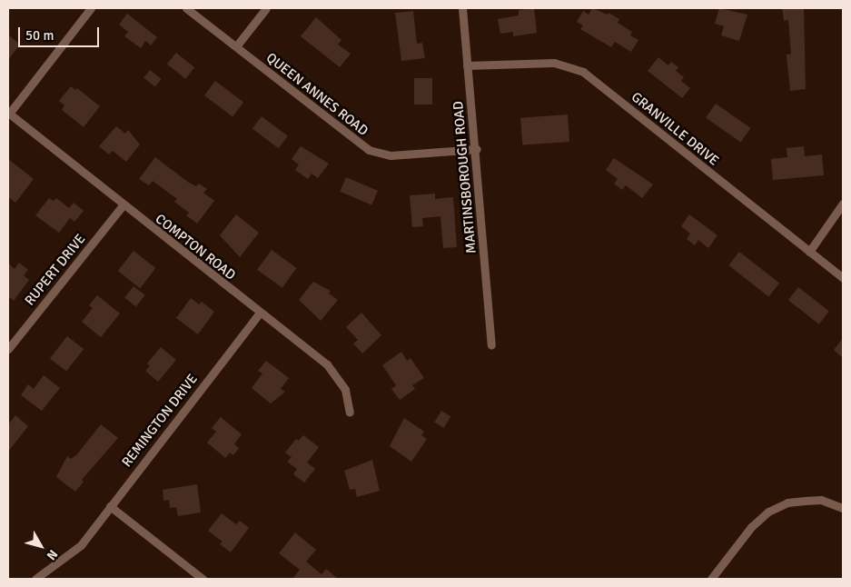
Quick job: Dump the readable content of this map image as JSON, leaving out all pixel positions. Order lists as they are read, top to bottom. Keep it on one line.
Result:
{"streets":{"street":["QUEEN ANNES ROAD","GRANVILLE DRIVE","MARTINSBOROUGH ROAD","COMPTON ROAD","RUPERT DRIVE","REMINGTON DRIVE"]},"crossings":[["QUEEN ANNES ROAD","MARTINSBOROUGH ROAD"],["GRANVILLE DRIVE","MARTINSBOROUGH ROAD"],["COMPTON ROAD","RUPERT DRIVE"],["COMPTON ROAD","REMINGTON DRIVE"]],"scale_bar":"50 m","north":"bottom right"}
